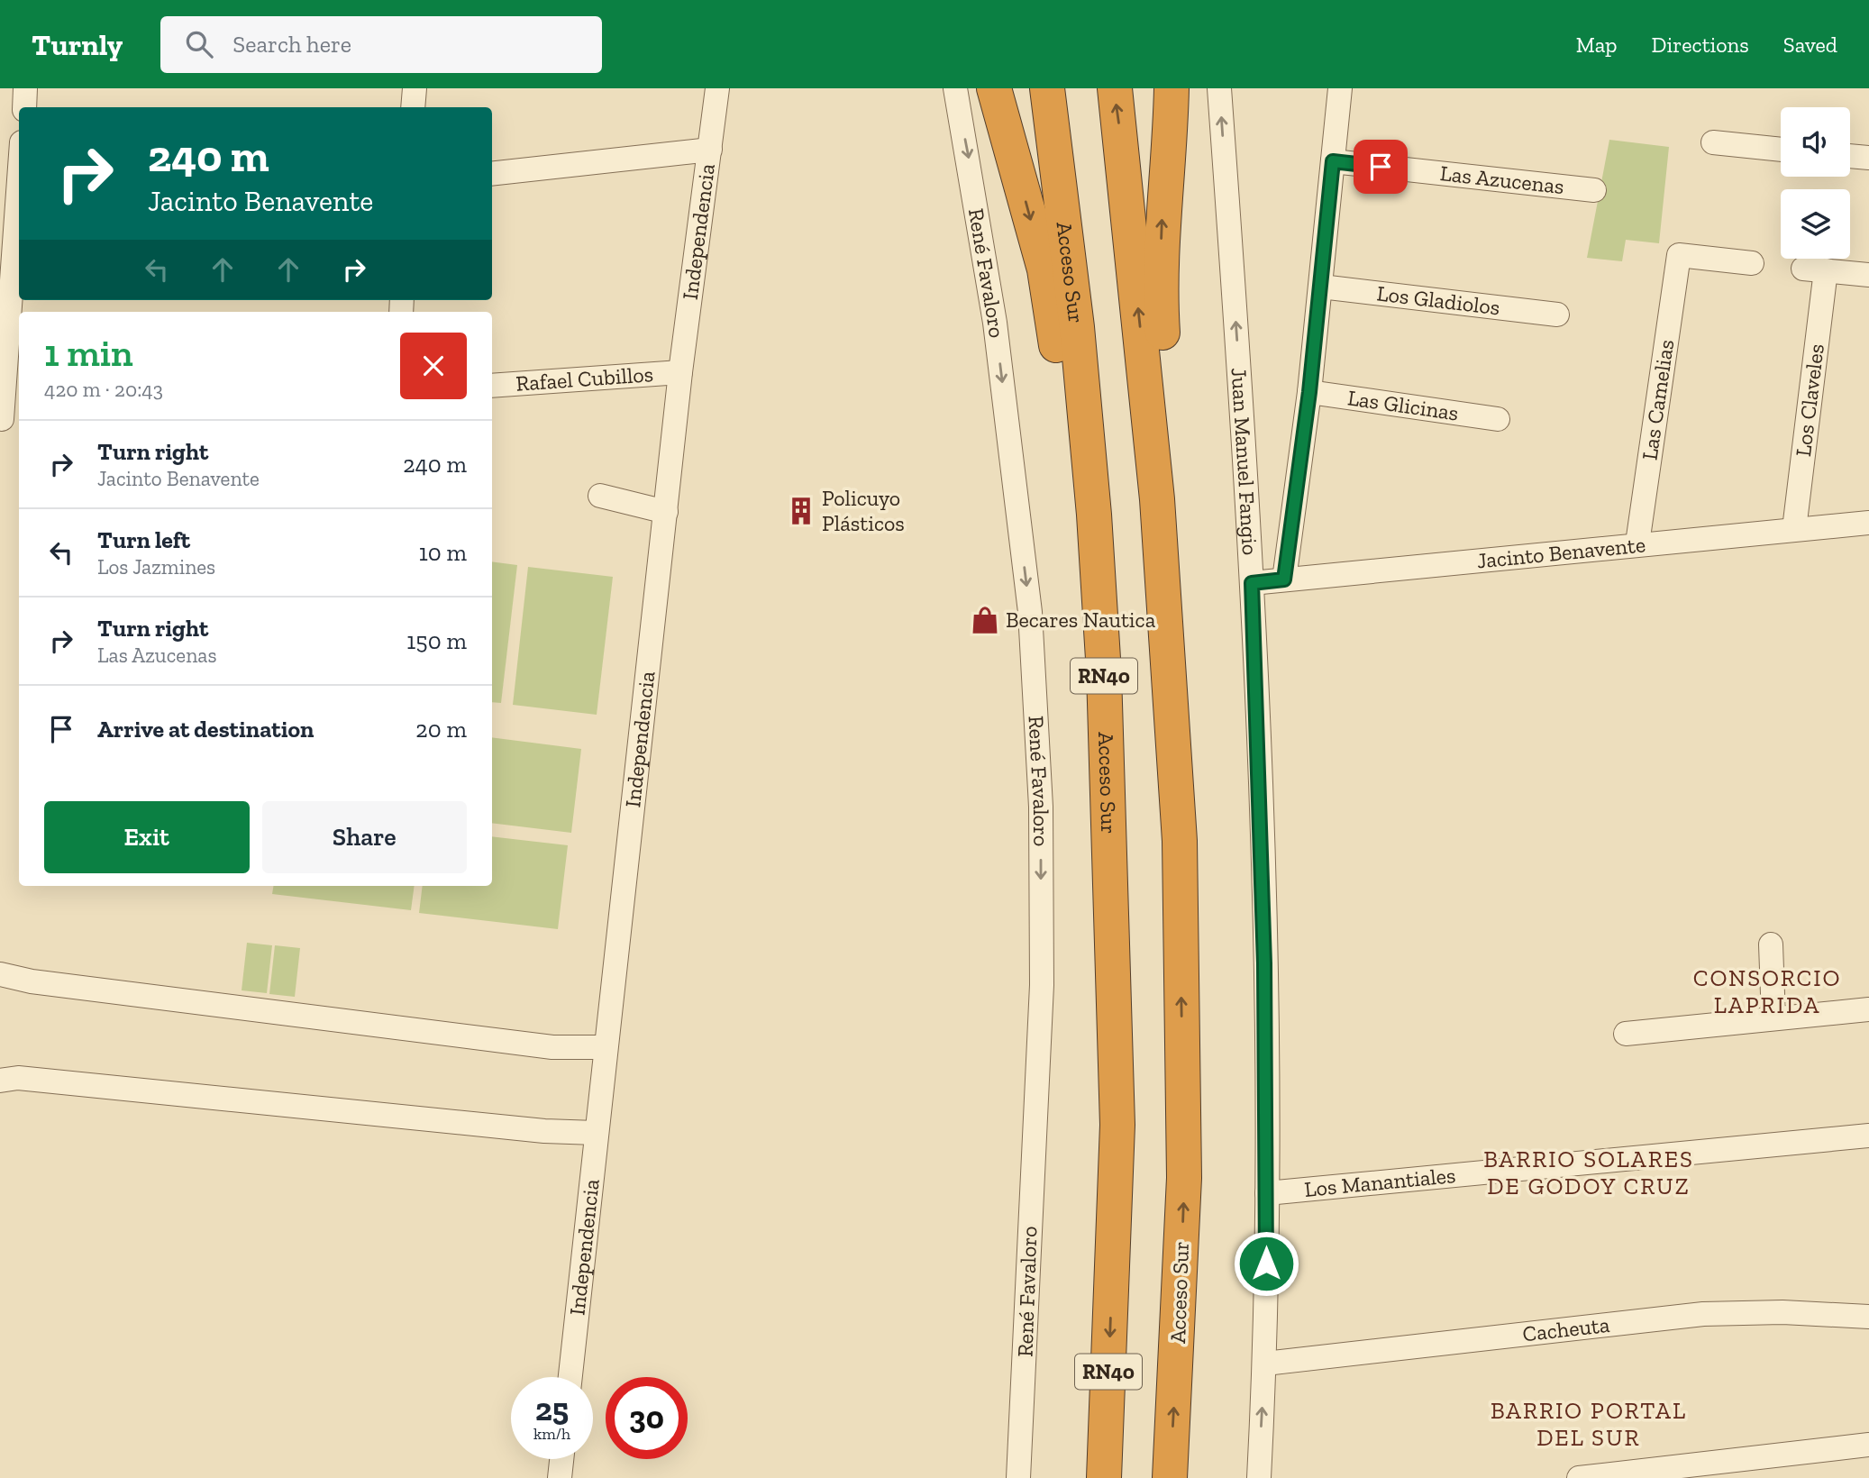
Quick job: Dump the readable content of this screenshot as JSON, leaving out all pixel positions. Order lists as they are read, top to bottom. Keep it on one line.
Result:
{"streets":{"highway":["Acceso Sur","RN40"],"street":["Las Azucenas","Independencia","René Favaloro","Los Gladiolos","Rafael Cubillos","Las Camelias","Los Claveles","Las Glicinas","Juan Manuel Fangio","Jacinto Benavente","Los Manantiales","Cacheuta"]},"crossings":[["Independencia","Rafael Cubillos"],["Las Camelias","Jacinto Benavente"],["Los Claveles","Jacinto Benavente"],["Juan Manuel Fangio","Jacinto Benavente"],["Juan Manuel Fangio","Los Manantiales"],["Juan Manuel Fangio","Cacheuta"]],"one_way":["René Favaloro"],"districts":["CONSORCIO LAPRIDA","BARRIO SOLARES DE GODOY CRUZ","BARRIO PORTAL DEL SUR"],"places":{"building":["Policuyo Plásticos"],"shop":["Becares Nautica"]},"page":{"header":"Turnly","search":"Search here","nav":["Map","Directions","Saved"],"turn":["240 m","Jacinto Benavente"],"heading":["1 min","420 m · 20:43"],"list":[{"name":"Turn right","note":"Jacinto Benavente","value":"240 m"},{"name":"Turn left","note":"Los Jazmines","value":"10 m"},{"name":"Turn right","note":"Las Azucenas","value":"150 m"},{"name":"Arrive at destination","value":"20 m"}],"buttons":["Exit","Share"],"speed":"25 km/h","limit":"30"}}
